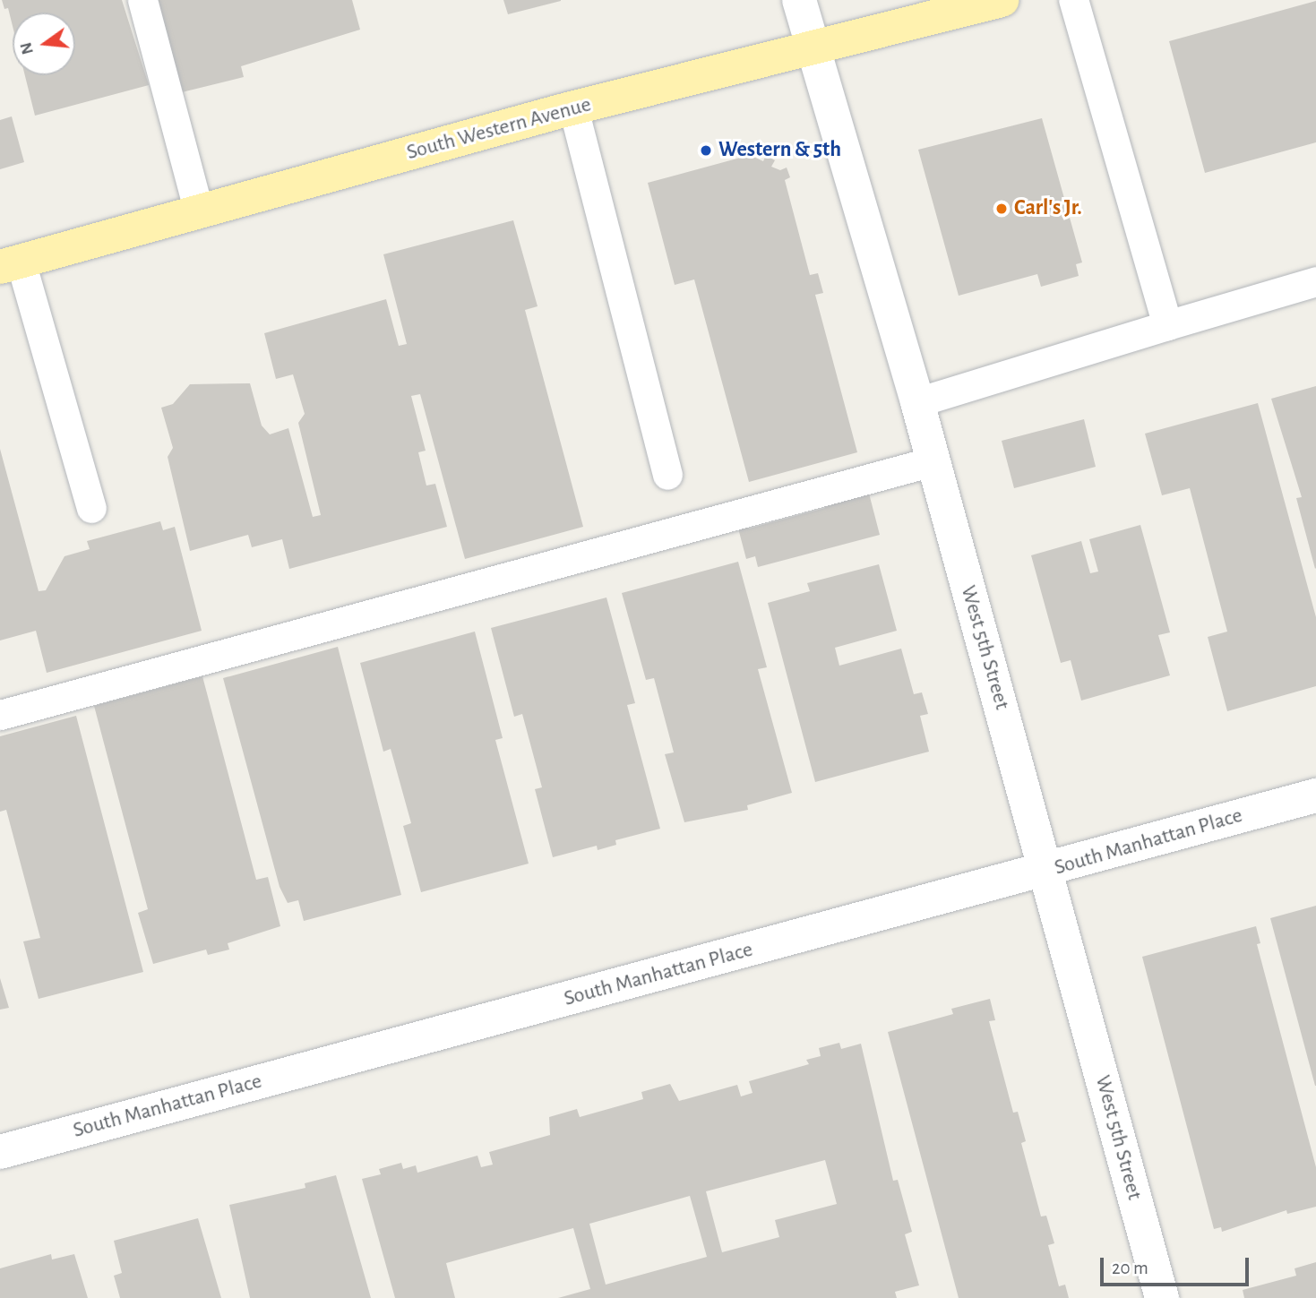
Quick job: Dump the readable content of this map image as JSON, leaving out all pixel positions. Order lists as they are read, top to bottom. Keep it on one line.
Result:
{"streets":{"main road":["South Western Avenue"],"street":["West 5th Street","South Manhattan Place"]},"crossings":[["South Western Avenue","West 5th Street"],["West 5th Street","South Manhattan Place"]],"places":["Western & 5th","Carl's Jr."],"scale_bar":"20 m","north":"left"}
